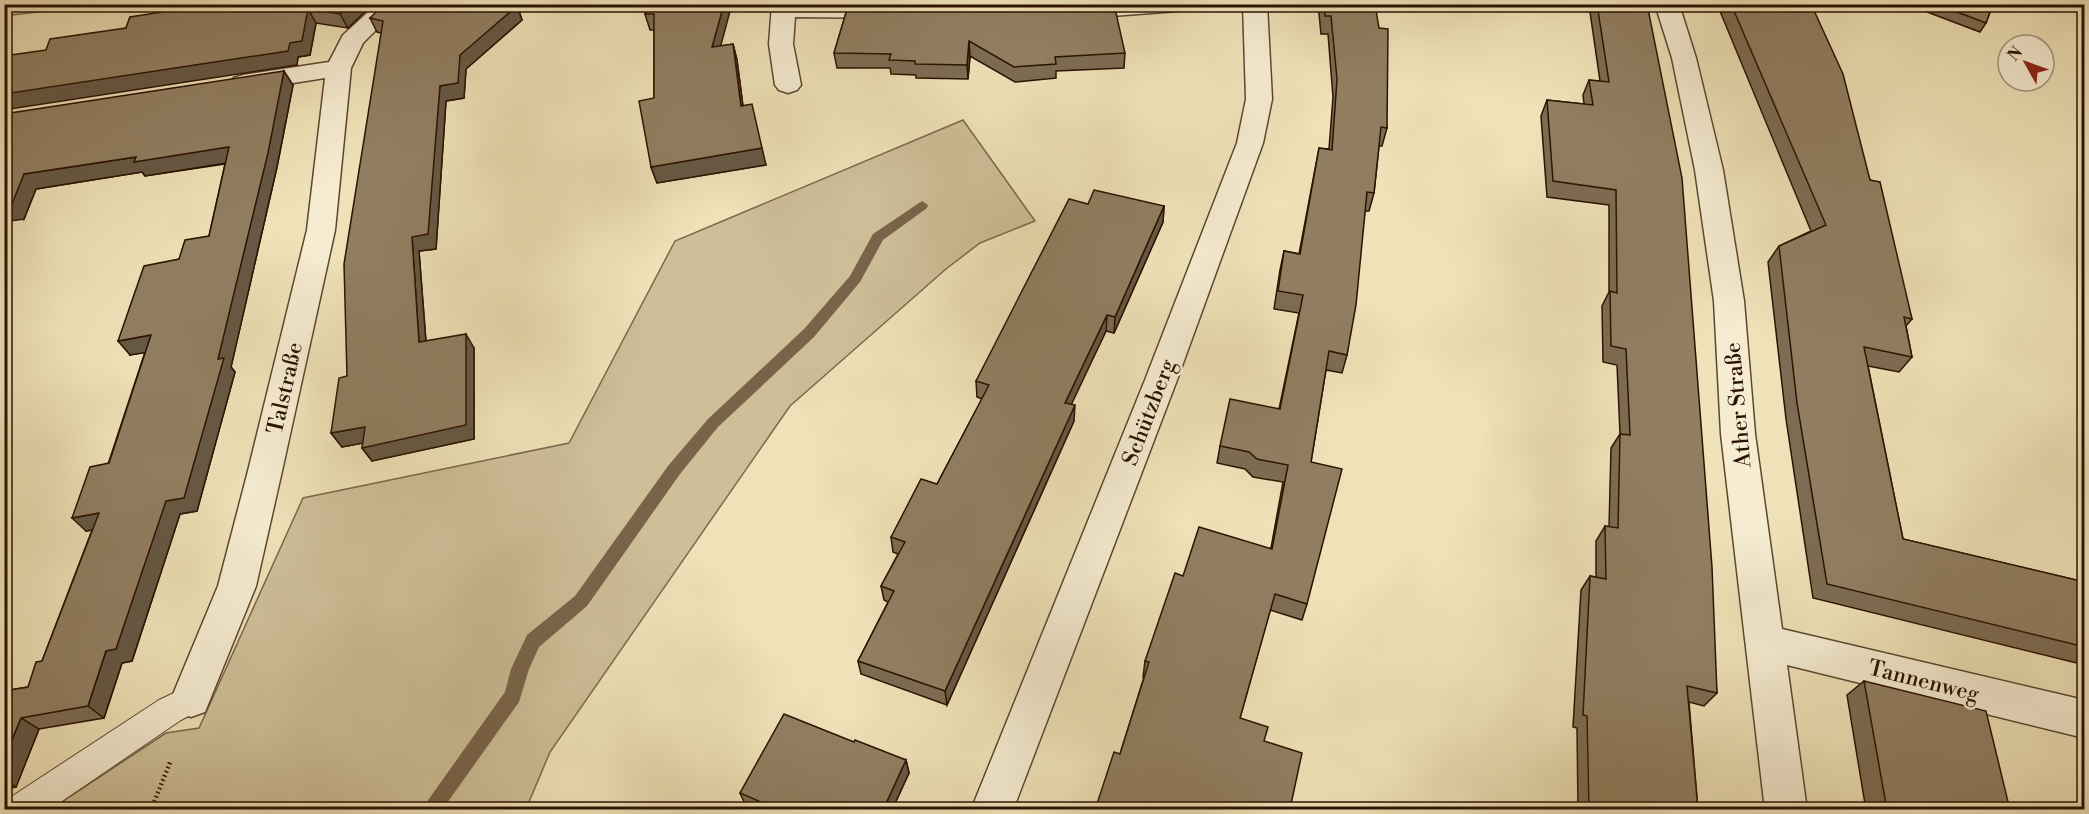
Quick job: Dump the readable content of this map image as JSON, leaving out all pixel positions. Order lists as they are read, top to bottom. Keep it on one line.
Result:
{"streets":{"street":["Talstraße","Ather Straße","Schützberg","Tannenweg"]},"crossings":[["Ather Straße","Tannenweg"]],"north":"top left"}
